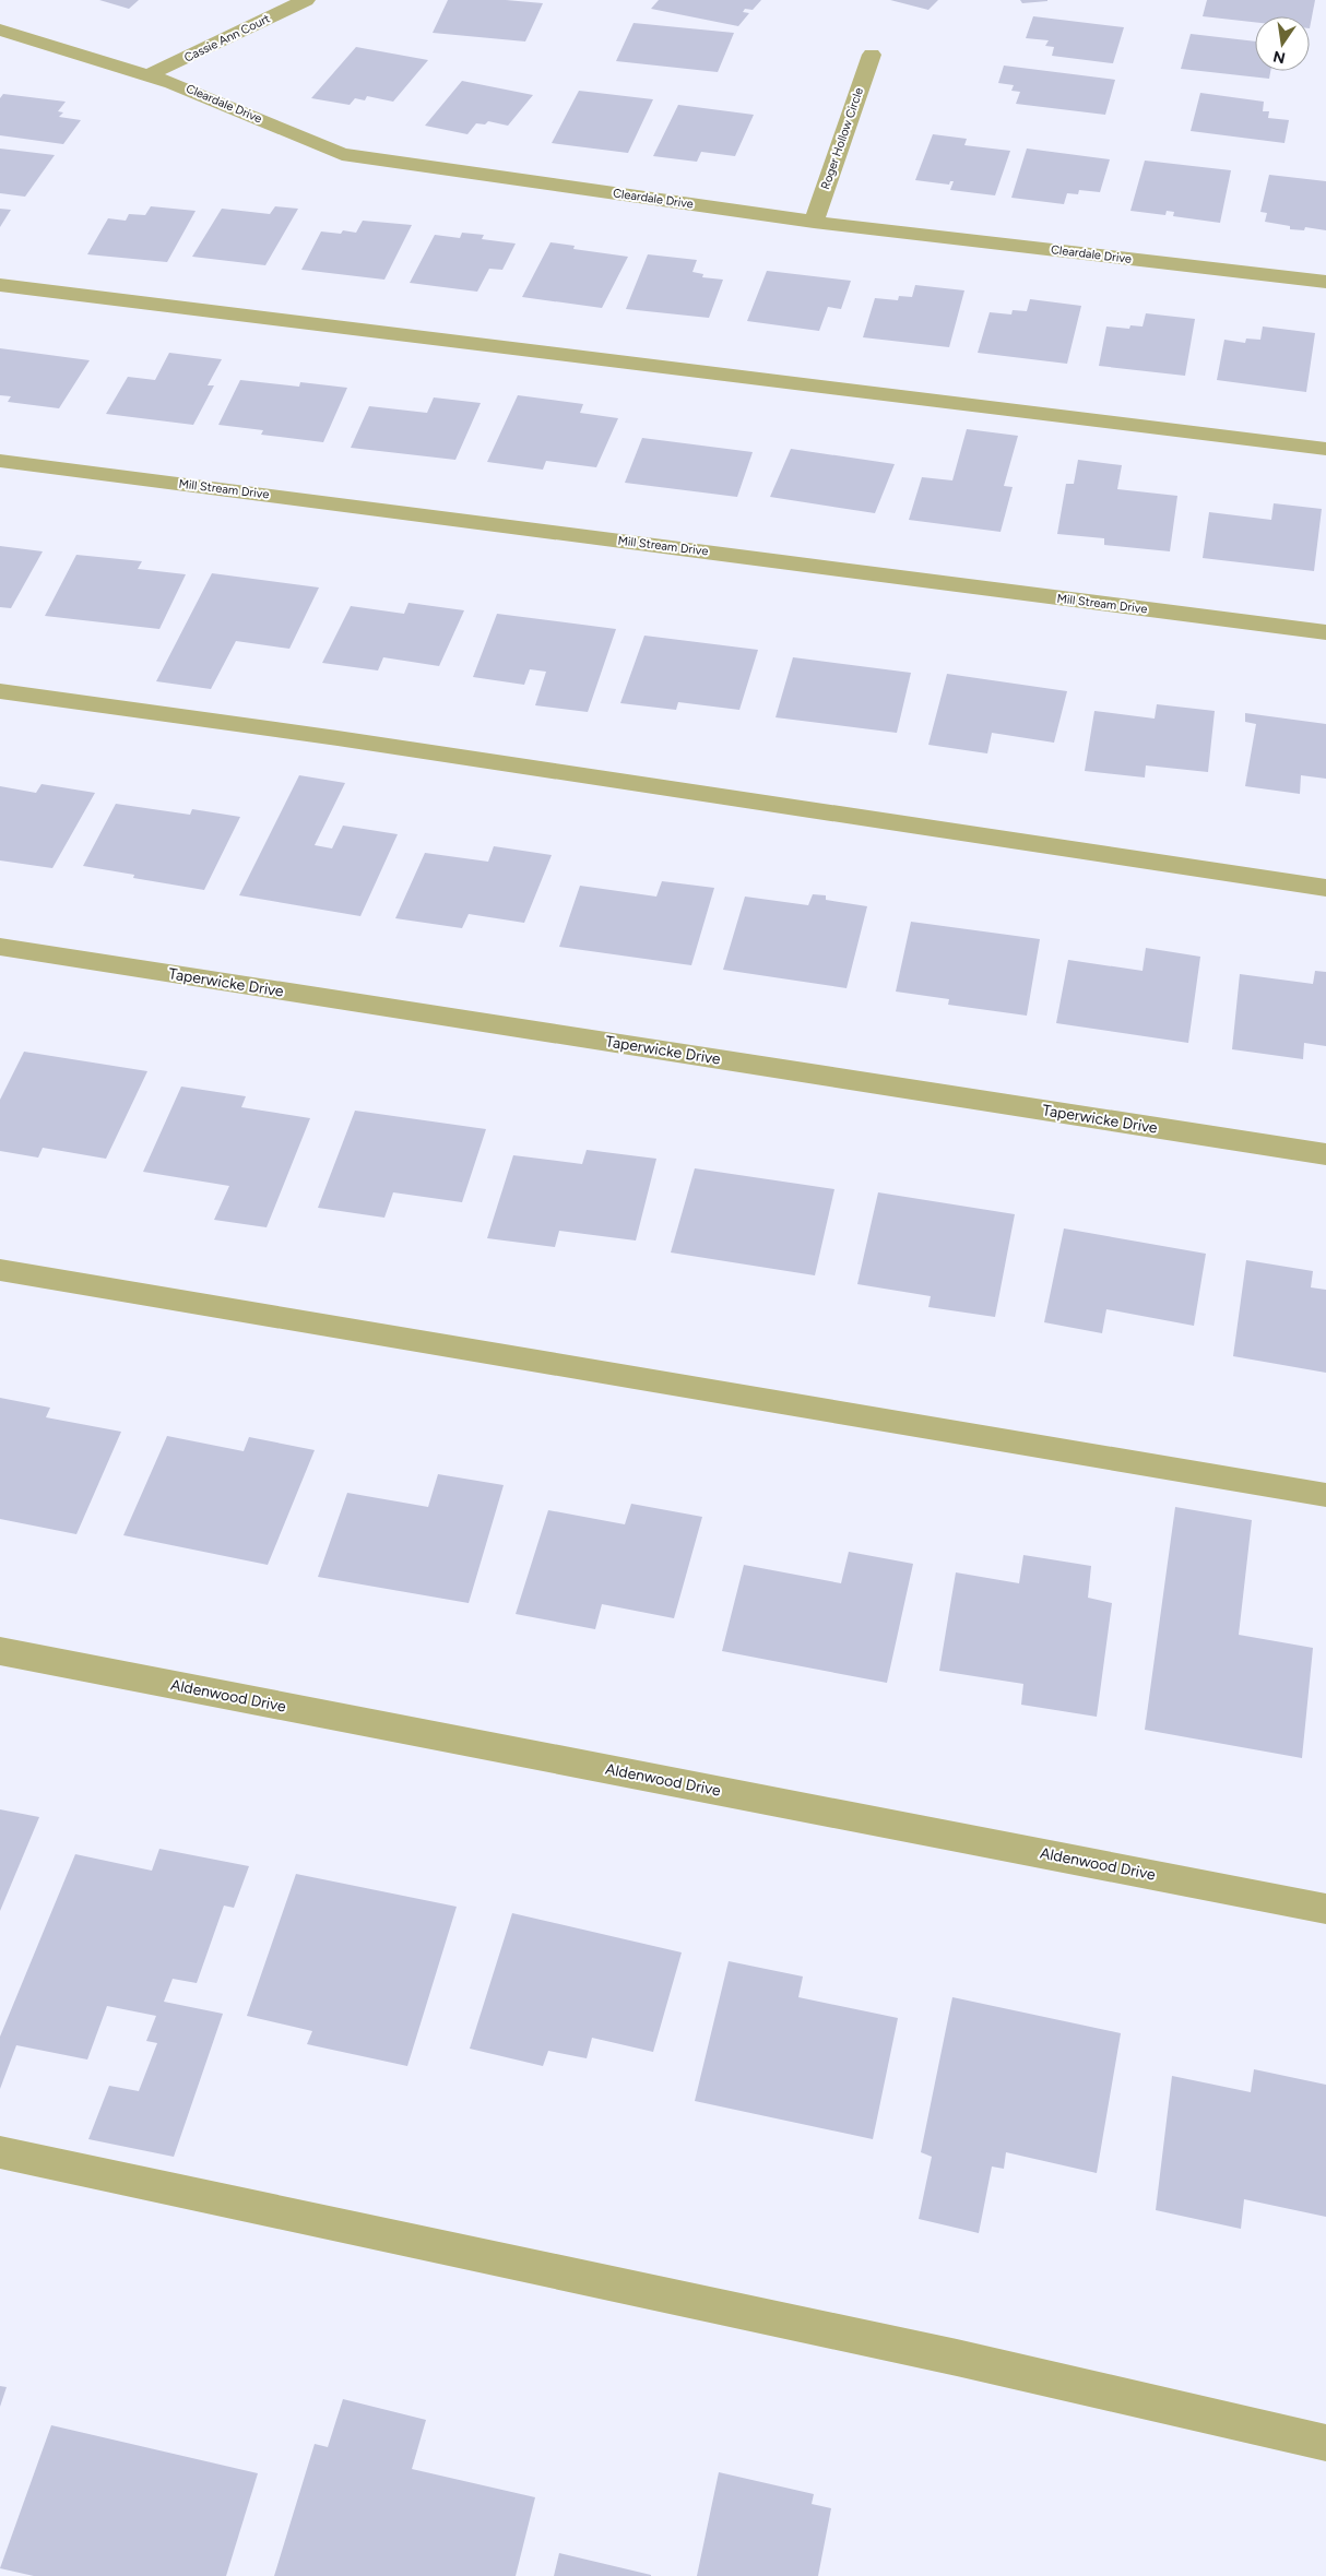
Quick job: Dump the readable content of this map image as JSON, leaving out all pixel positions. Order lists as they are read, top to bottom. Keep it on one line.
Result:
{"streets":{"street":["Cassie Ann Court","Cleardale Drive","Roger Hollow Circle","Mill Stream Drive","Taperwicke Drive","Aldenwood Drive"]},"crossings":[["Cassie Ann Court","Cleardale Drive"],["Cleardale Drive","Roger Hollow Circle"]],"north":"bottom"}
